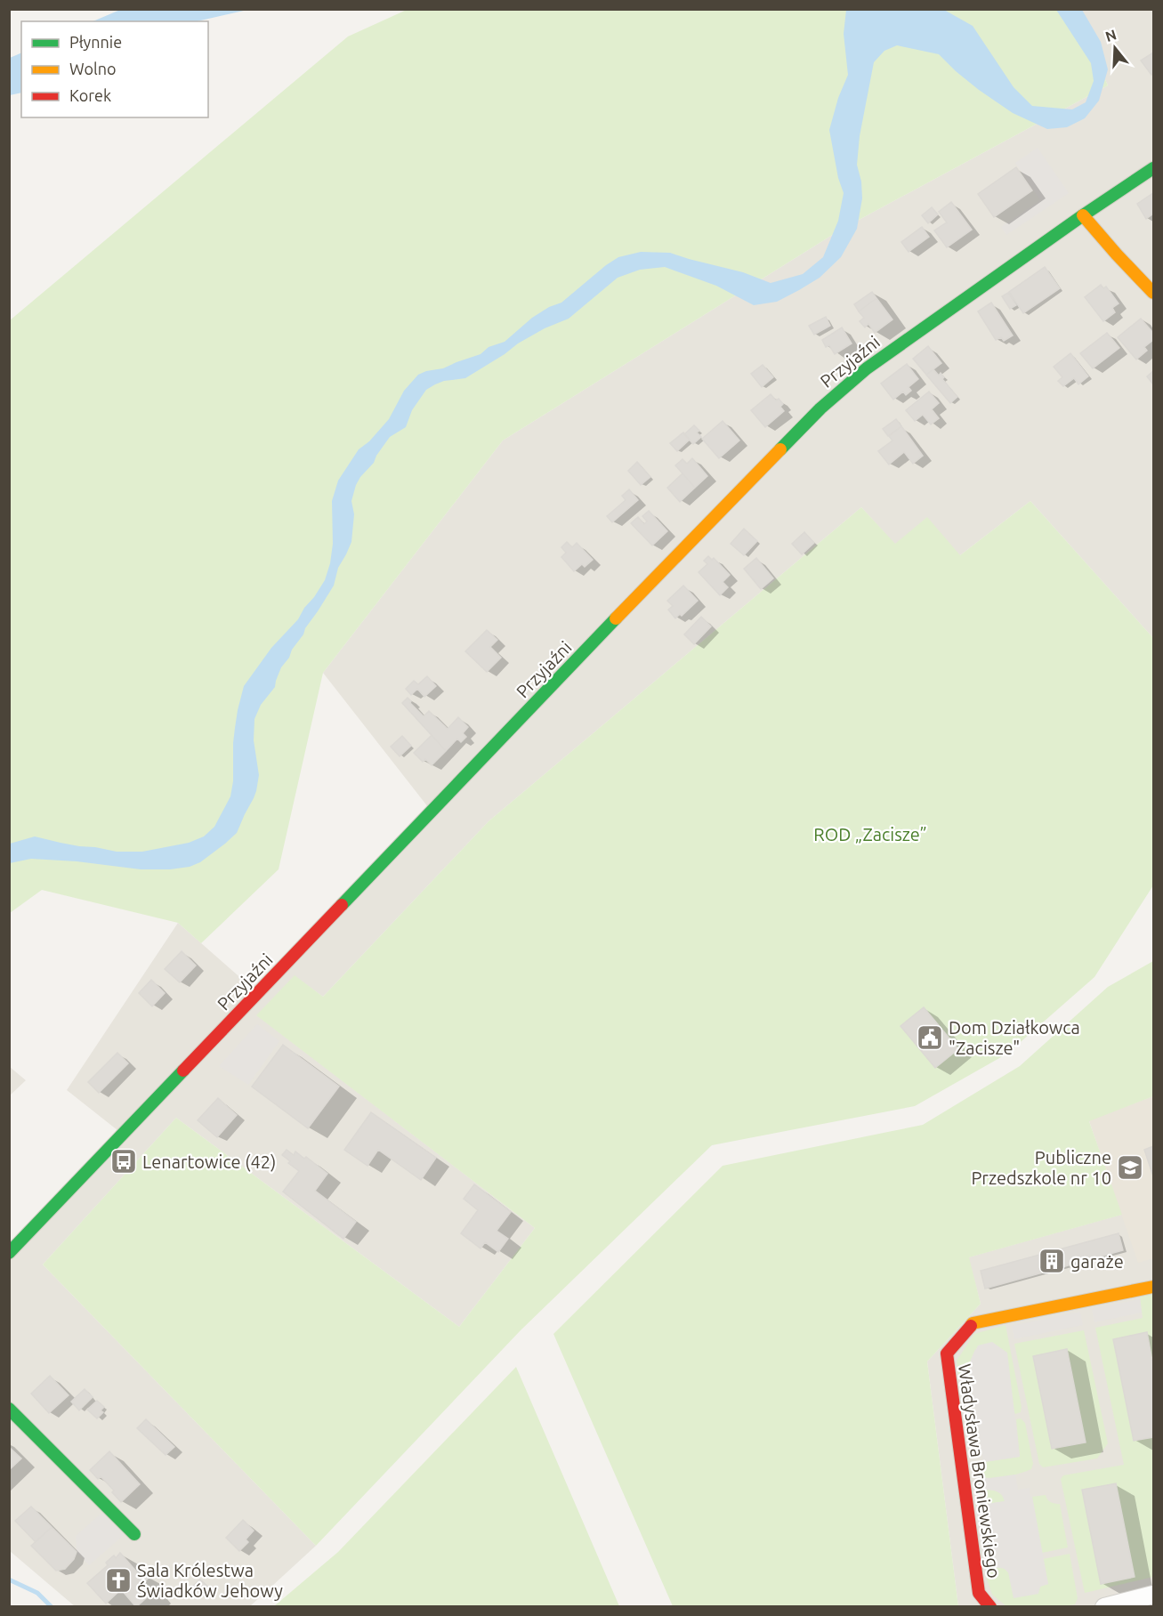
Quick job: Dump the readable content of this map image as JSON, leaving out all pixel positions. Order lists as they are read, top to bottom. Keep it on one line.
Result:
{"streets":{"main road":["Przyjaźni","Władysława Broniewskiego"]},"parks":["ROD „Zacisze”"],"places":{"public building":["Dom Działkowca \"Zacisze\""],"bus stop":["Lenartowice (42)"],"school or university":["Publiczne Przedszkole nr 10"],"building":["garaże"],"church":["Sala Królestwa Świadków Jehowy"]},"legend":["Płynnie","Wolno","Korek"],"north":"top"}
